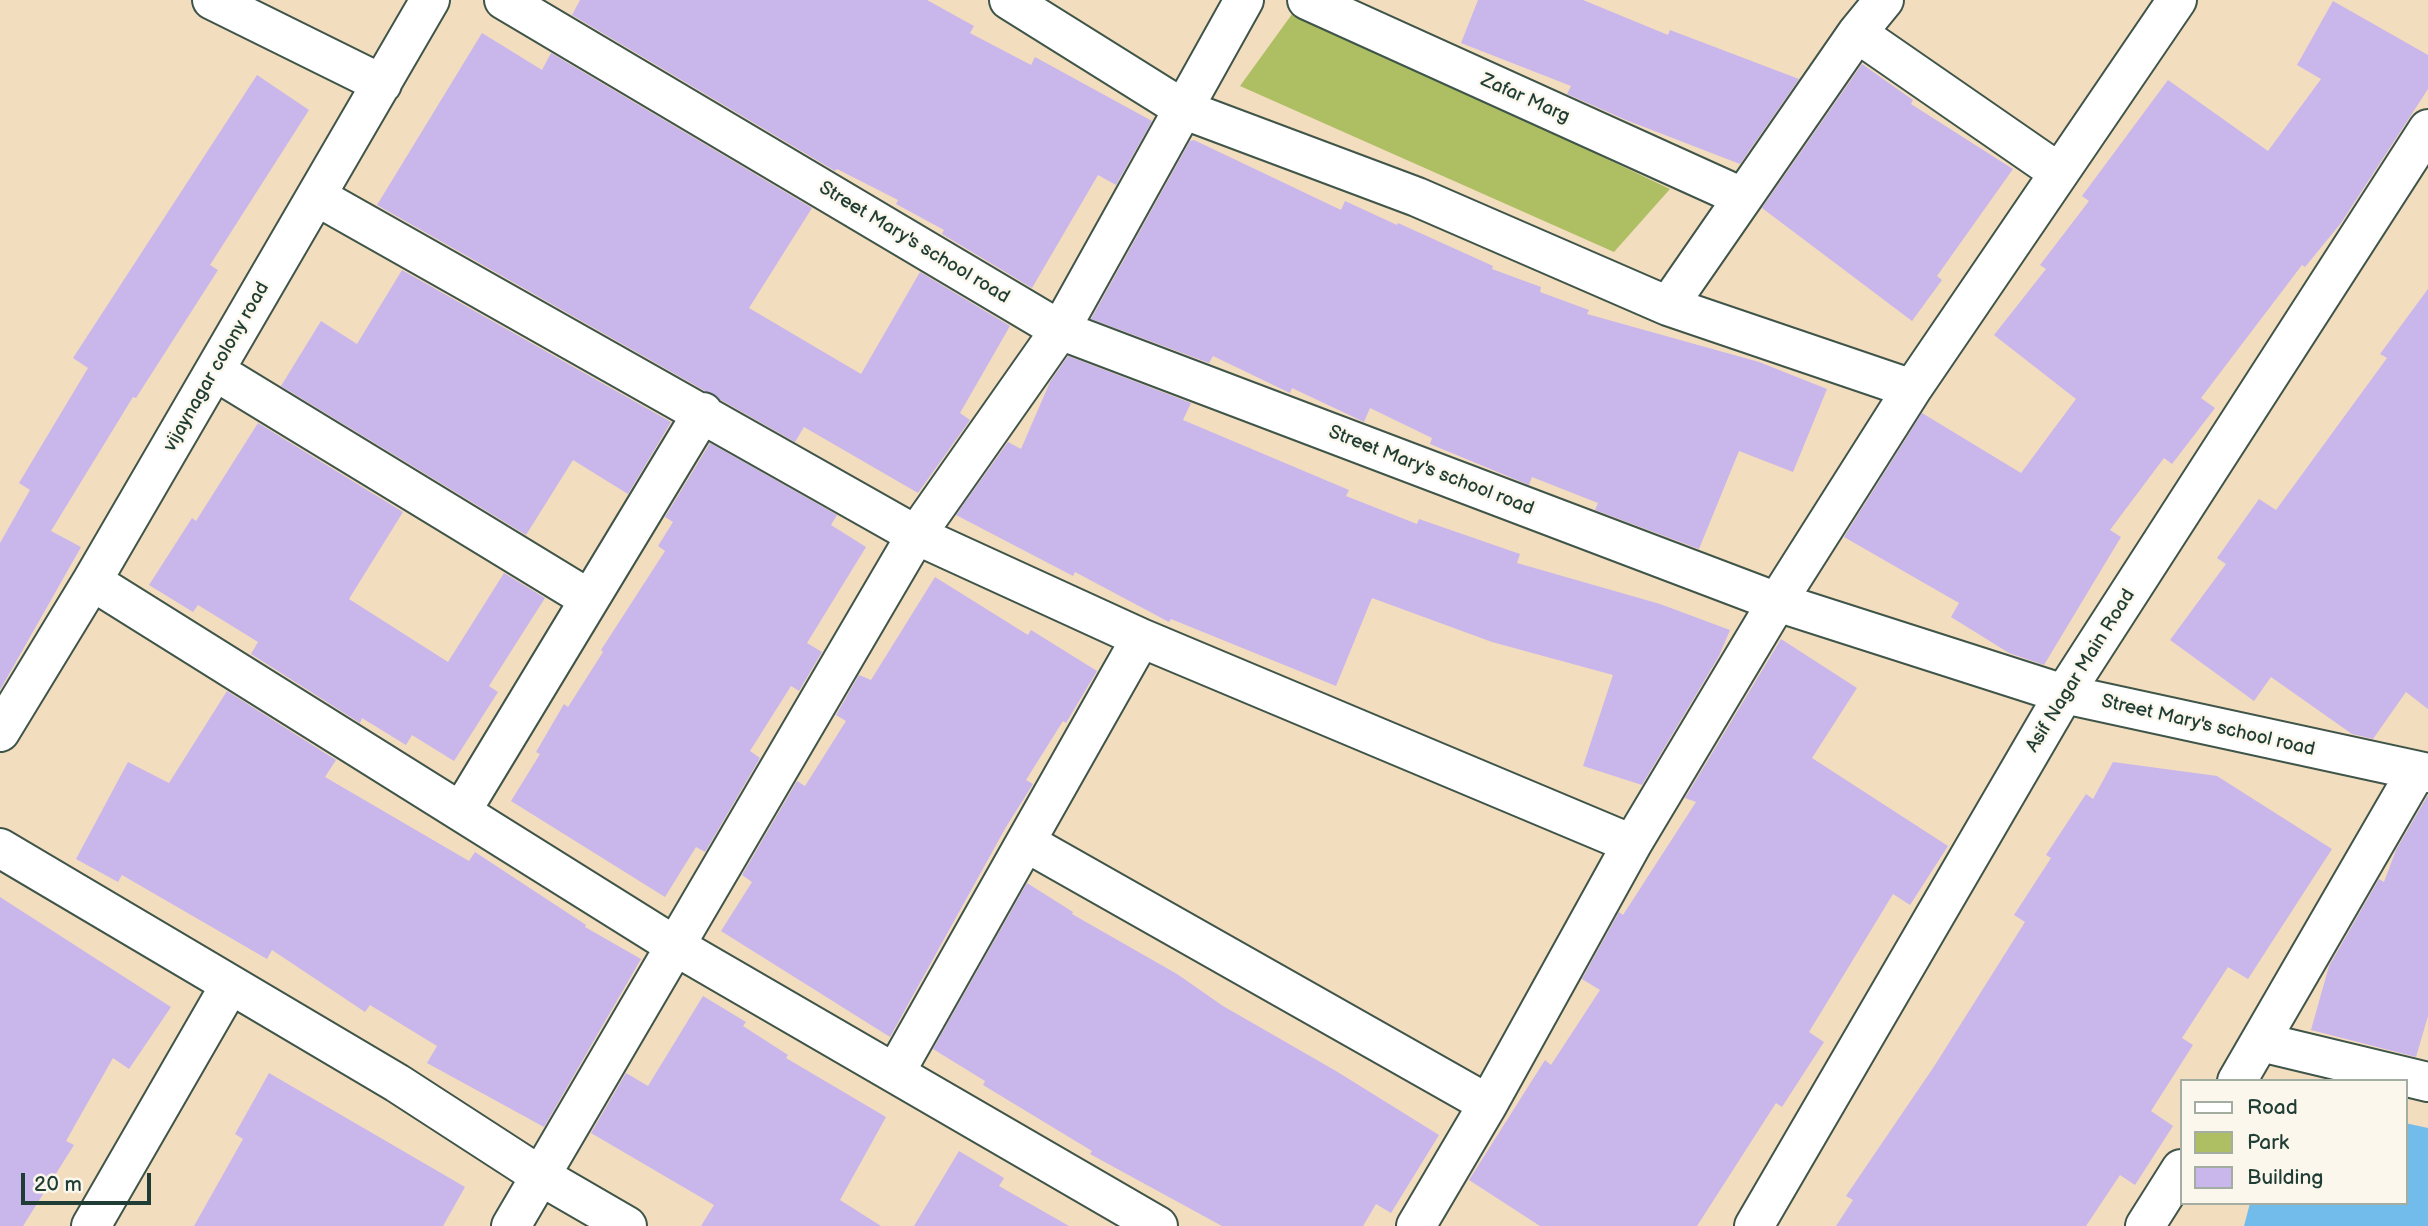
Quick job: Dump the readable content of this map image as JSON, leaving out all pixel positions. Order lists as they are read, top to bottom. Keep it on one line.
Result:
{"streets":{"street":["Zafar Marg","Street Mary's school road","vijaynagar colony road","Asif Nagar Main Road"]},"crossings":[["Street Mary's school road","Asif Nagar Main Road"]],"legend":["Road","Park","Building"],"scale_bar":"20 m"}
